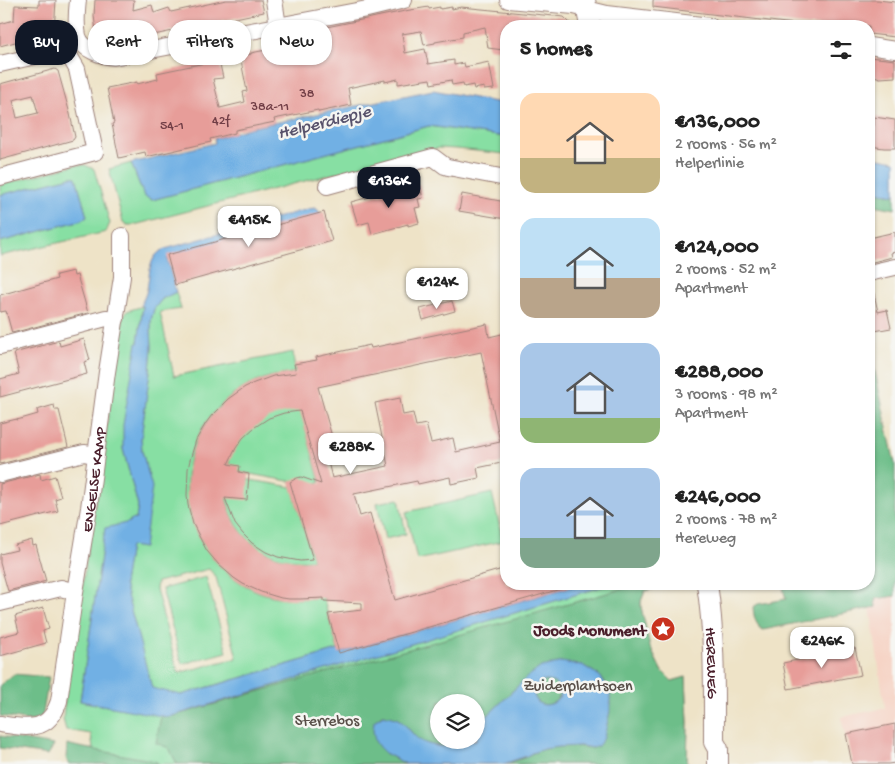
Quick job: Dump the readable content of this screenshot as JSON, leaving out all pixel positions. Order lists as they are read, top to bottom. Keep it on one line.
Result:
{"streets":{"main road":["HEREWEG"],"street":["ENGELSE KAMP"]},"water":["Helperdiepje"],"parks":["Zuiderplantsoen","Sterrebos"],"places":{"place":["Joods Monument"]},"house_numbers":["38","38a-11","42f","54-1"],"page":{"chip":["Buy","Rent","Filters","New"],"heading":"5 homes","list":[{"name":"€136,000","note":"2 rooms · 56 m² · Helperlinie"},{"name":"€124,000","note":"2 rooms · 52 m² · Apartment"},{"name":"€288,000","note":"3 rooms · 98 m² · Apartment"},{"name":"€246,000","note":"2 rooms · 78 m² · Hereweg"}],"price":["€136K","€415K","€124K","€288K","€246K"]}}
